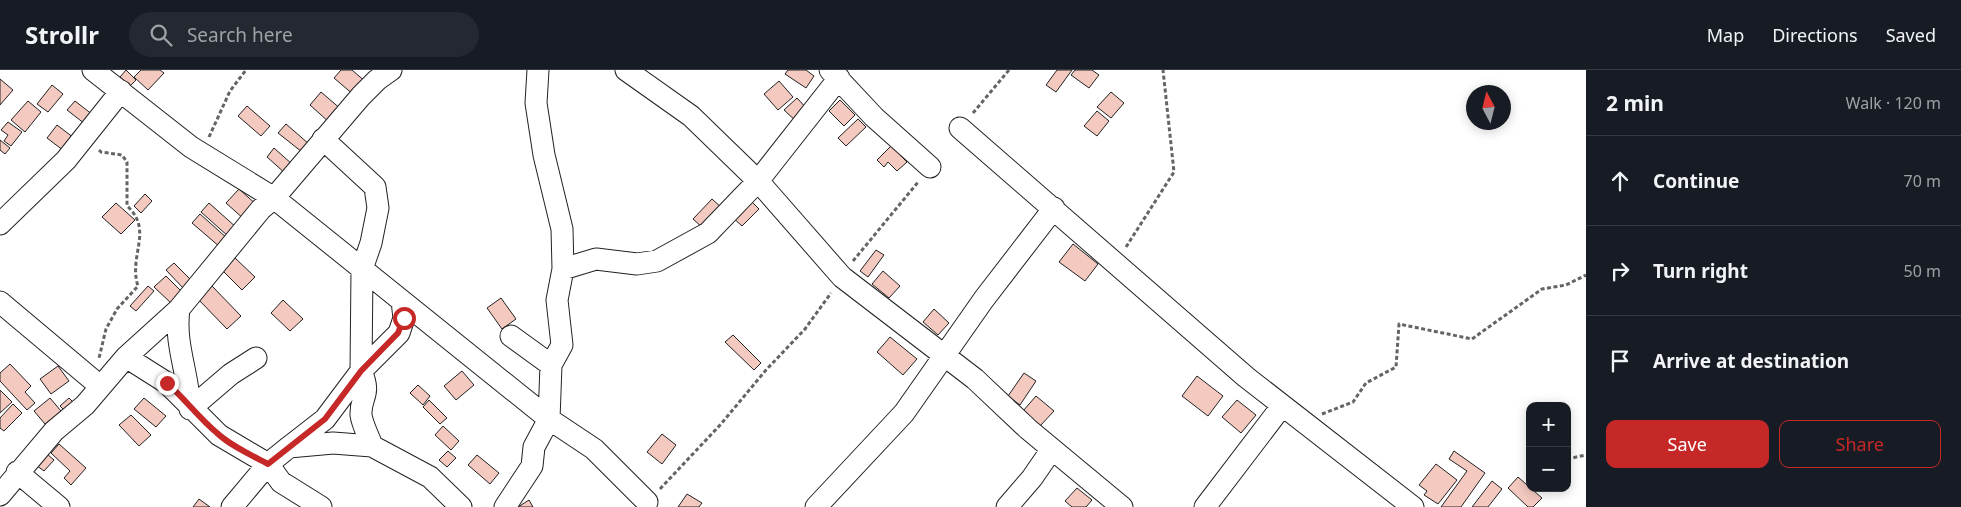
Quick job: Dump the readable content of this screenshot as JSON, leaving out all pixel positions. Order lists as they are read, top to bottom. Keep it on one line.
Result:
{"north":"top","page":{"header":"Strollr","search":"Search here","nav":["Map","Directions","Saved"],"heading":["2 min","Walk · 120 m"],"list":[["Continue","70 m"],["Turn right","50 m"],"Arrive at destination"],"map_buttons":["+","−"],"buttons":["Save","Share"]}}
